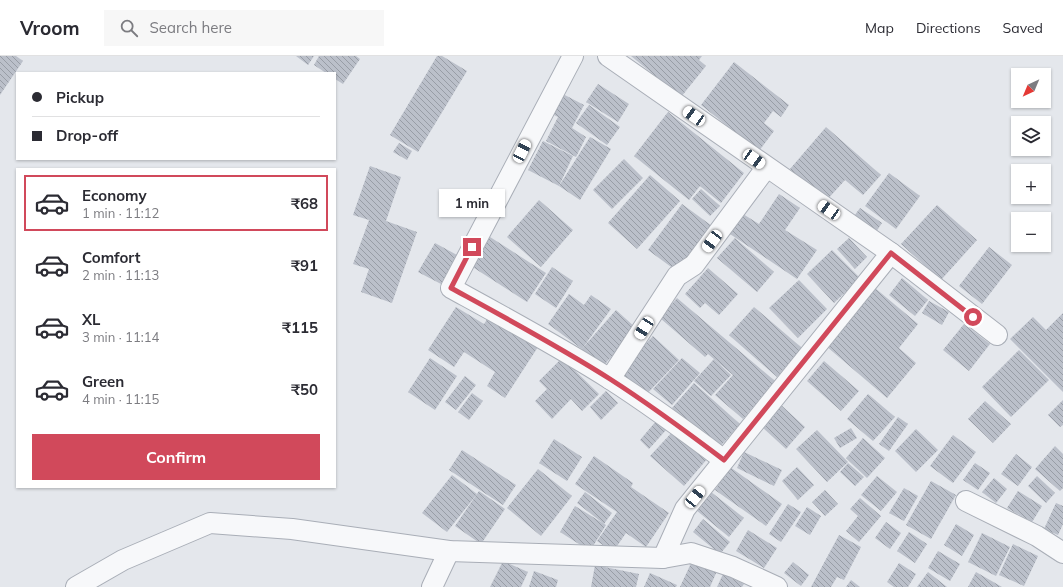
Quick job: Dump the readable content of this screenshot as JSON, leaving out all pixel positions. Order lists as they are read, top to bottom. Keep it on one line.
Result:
{"north":"bottom left","page":{"header":"Vroom","search":"Search here","nav":["Map","Directions","Saved"],"map_buttons":["+","−"],"banner":["Pickup","Drop-off"],"list":[{"name":"Economy","note":"1 min · 11:12","value":"₹68"},{"name":"Comfort","note":"2 min · 11:13","value":"₹91"},{"name":"XL","note":"3 min · 11:14","value":"₹115"},{"name":"Green","note":"4 min · 11:15","value":"₹50"}],"bubble":"1 min","buttons":"Confirm"}}
